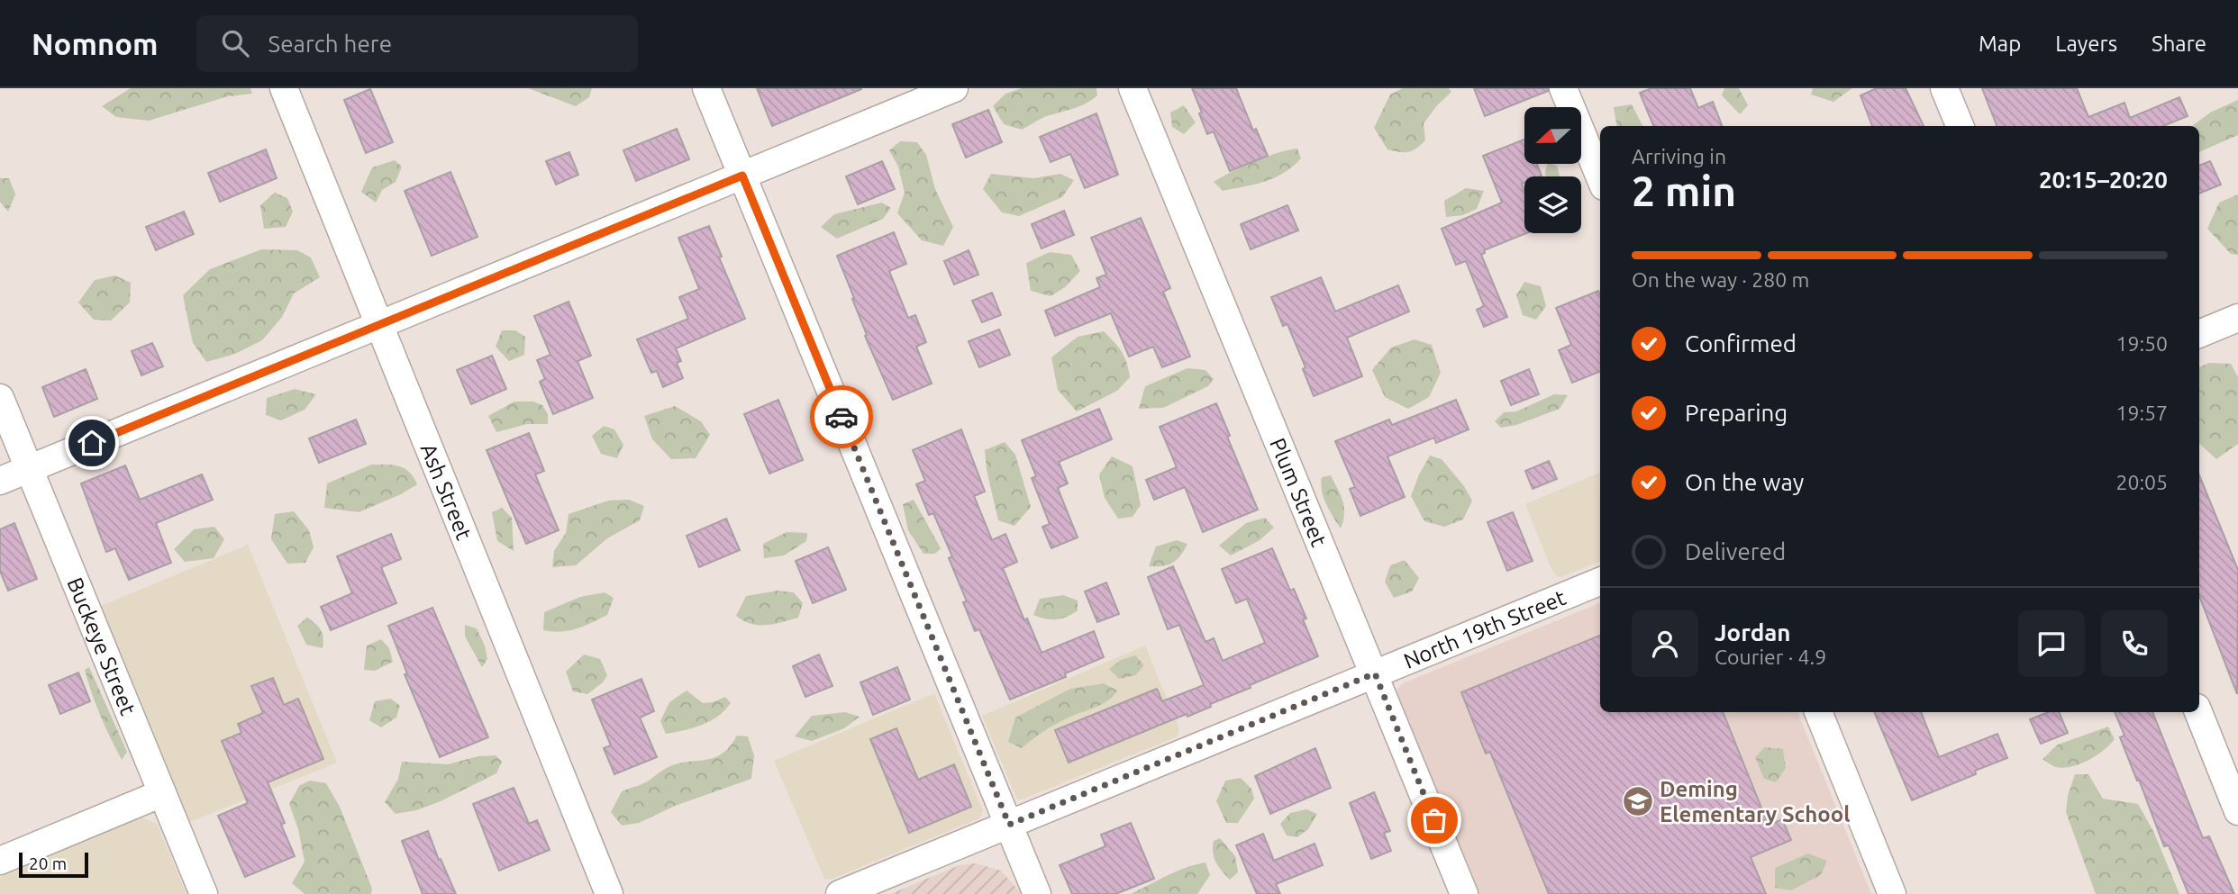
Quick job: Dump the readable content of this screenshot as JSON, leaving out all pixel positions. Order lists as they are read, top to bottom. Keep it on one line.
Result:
{"streets":{"street":["Ash Street","Plum Street","North 19th Street","Buckeye Street"]},"crossings":[["Plum Street","North 19th Street"]],"places":{"school or university":["Deming Elementary School"]},"scale_bar":"20 m","north":"left","page":{"header":"Nomnom","search":"Search here","nav":["Map","Layers","Share"],"heading":["2 min","Arriving in","20:15–20:20"],"panel":["Jordan","Courier · 4.9"],"bar":"On the way · 280 m","list":[["Confirmed","19:50"],["Preparing","19:57"],["On the way","20:05"],"Delivered"],"scale":"20 m"}}
